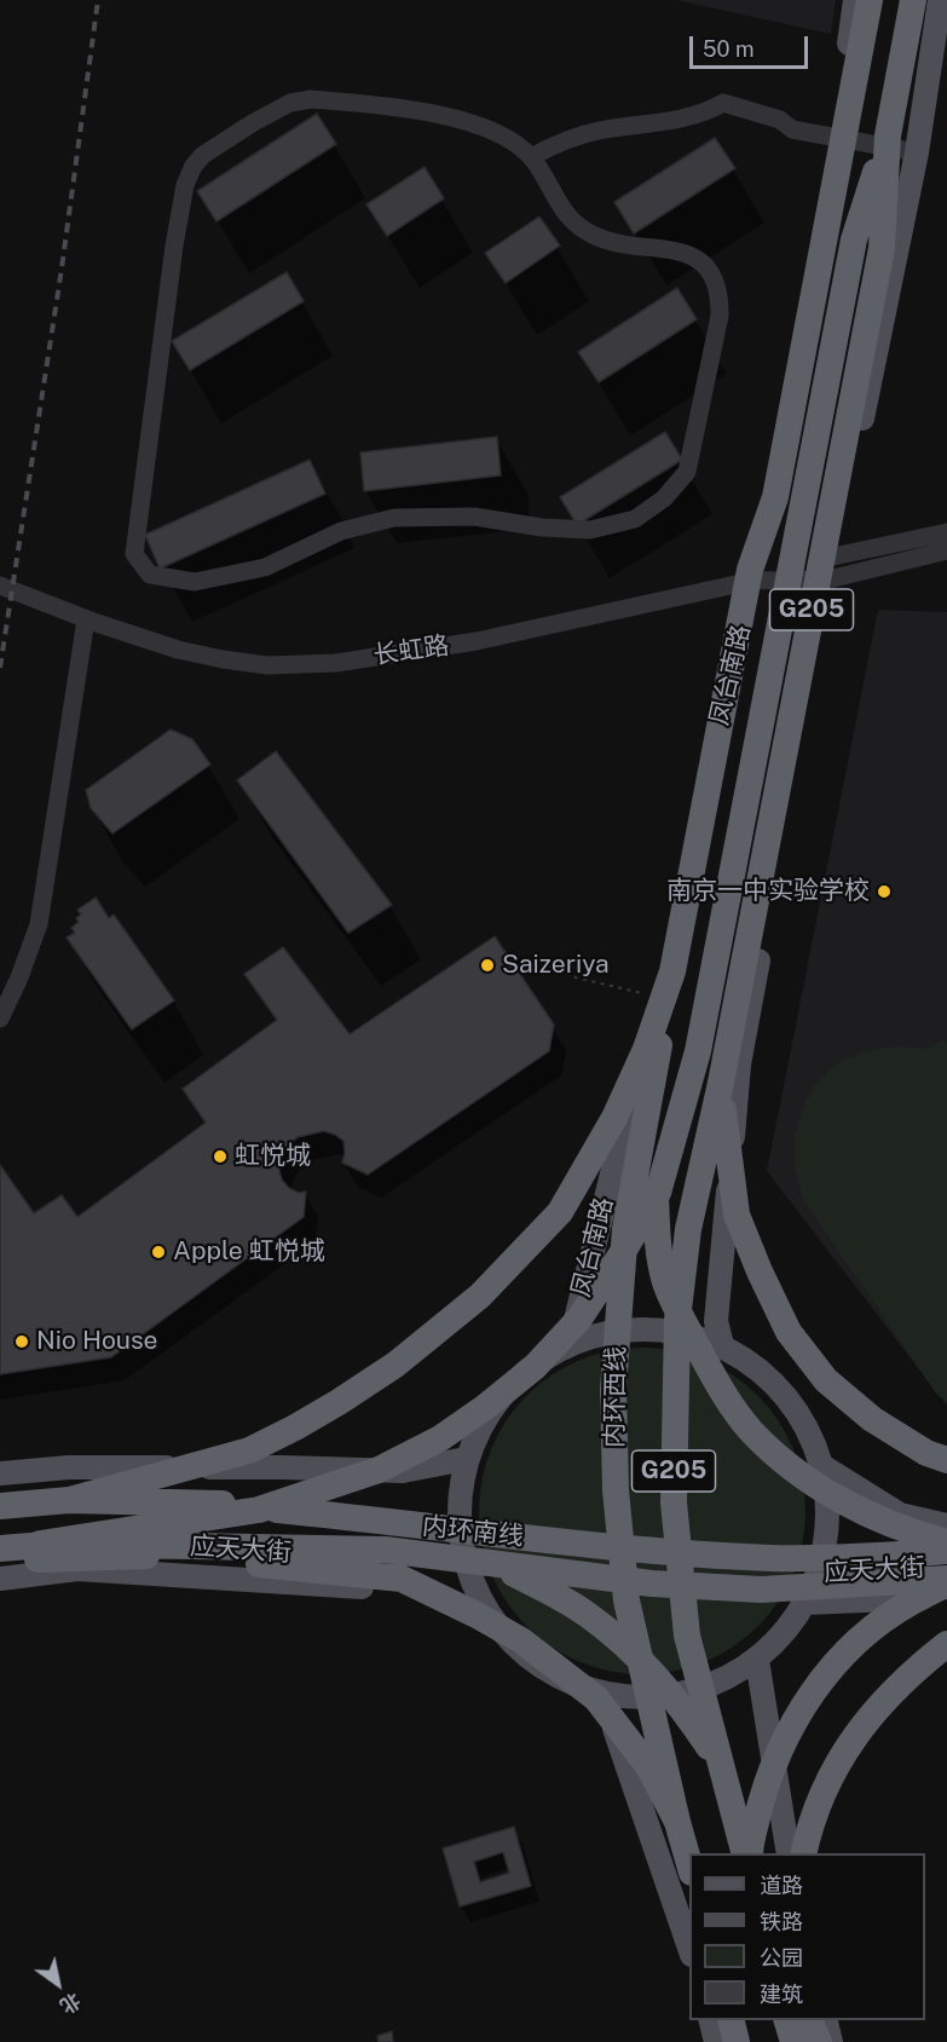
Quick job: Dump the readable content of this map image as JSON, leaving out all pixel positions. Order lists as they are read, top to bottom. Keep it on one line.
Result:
{"streets":{"highway":["G205","内环西线","内环南线"],"main road":["凤台南路","应天大街"],"street":["长虹路"]},"crossings":[["长虹路","凤台南路"]],"places":["南京一中实验学校","Saizeriya","虹悦城","Apple 虹悦城","Nio House"],"legend":["道路","铁路","公园","建筑"],"scale_bar":"50 m","north":"bottom right"}
